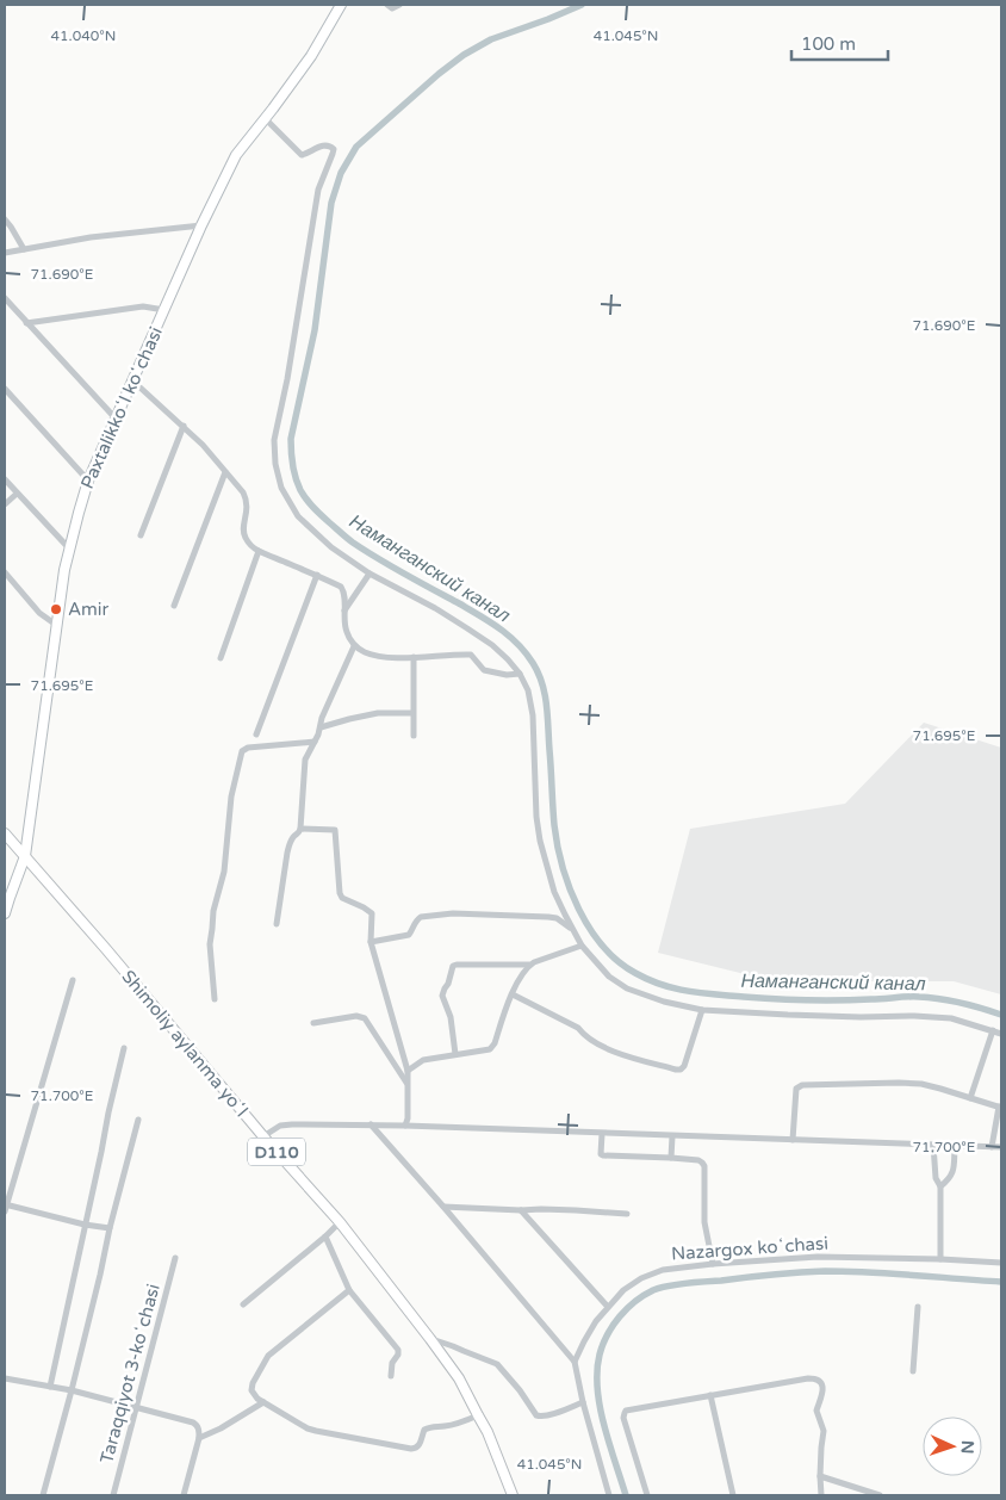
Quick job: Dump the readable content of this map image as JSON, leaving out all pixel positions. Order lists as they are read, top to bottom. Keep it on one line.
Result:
{"streets":{"street":["Paxtalikkoʻl koʻchasi","Shimoliy aylanma yoʻl","D110","Nazargox koʻchasi","Taraqqiyot 3-koʻchasi"]},"crossings":[["Paxtalikkoʻl koʻchasi","Shimoliy aylanma yoʻl"]],"water":["Наманганский канал"],"places":["Amir"],"scale_bar":"100 m","north":"right","coordinates":["41.040°N","41.045°N","71.690°E","71.695°E","71.700°E"]}
